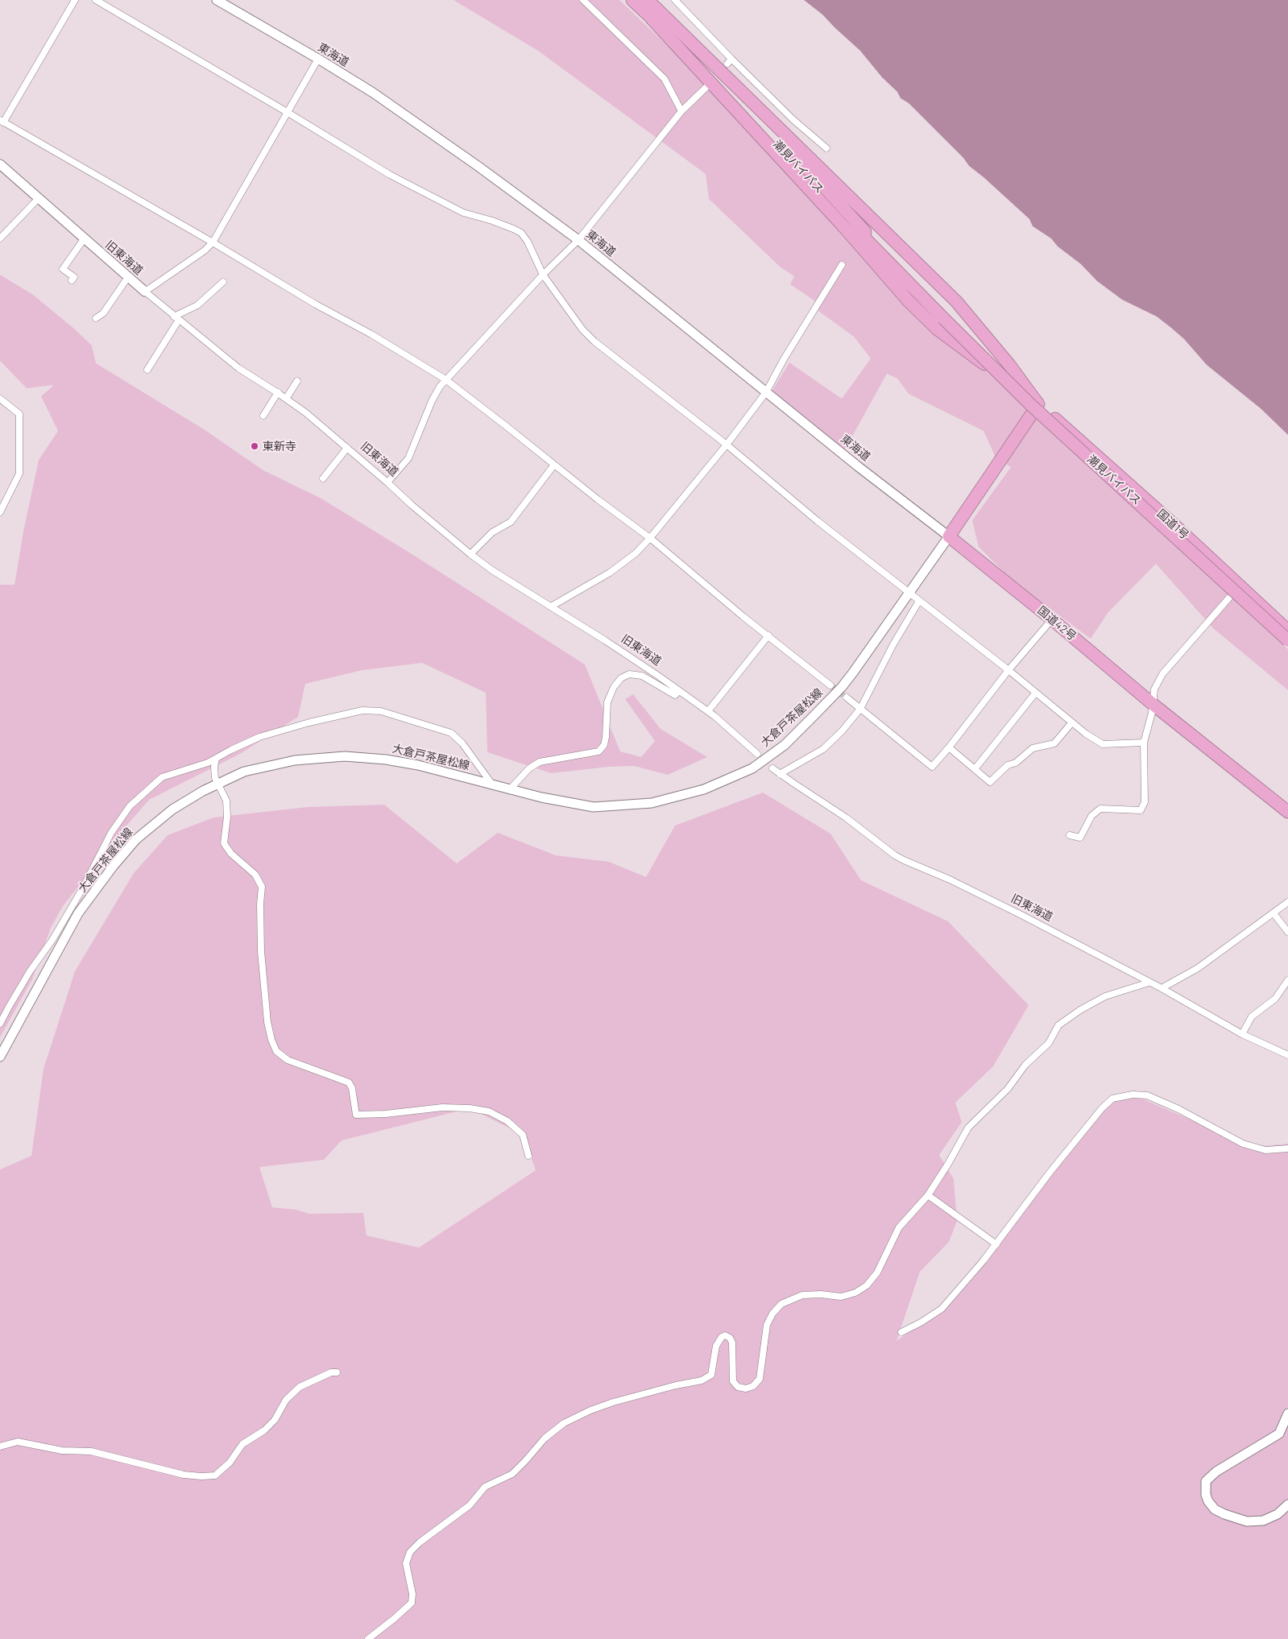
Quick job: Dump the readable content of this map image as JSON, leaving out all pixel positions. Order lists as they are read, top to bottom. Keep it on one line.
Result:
{"streets":{"highway":["潮見バイパス","国道1号","国道42号"],"street":["東海道","旧東海道","大倉戸茶屋松線"]},"crossings":[["東海道","国道42号"],["東海道","大倉戸茶屋松線"],["国道42号","大倉戸茶屋松線"]],"places":["東新寺"]}
